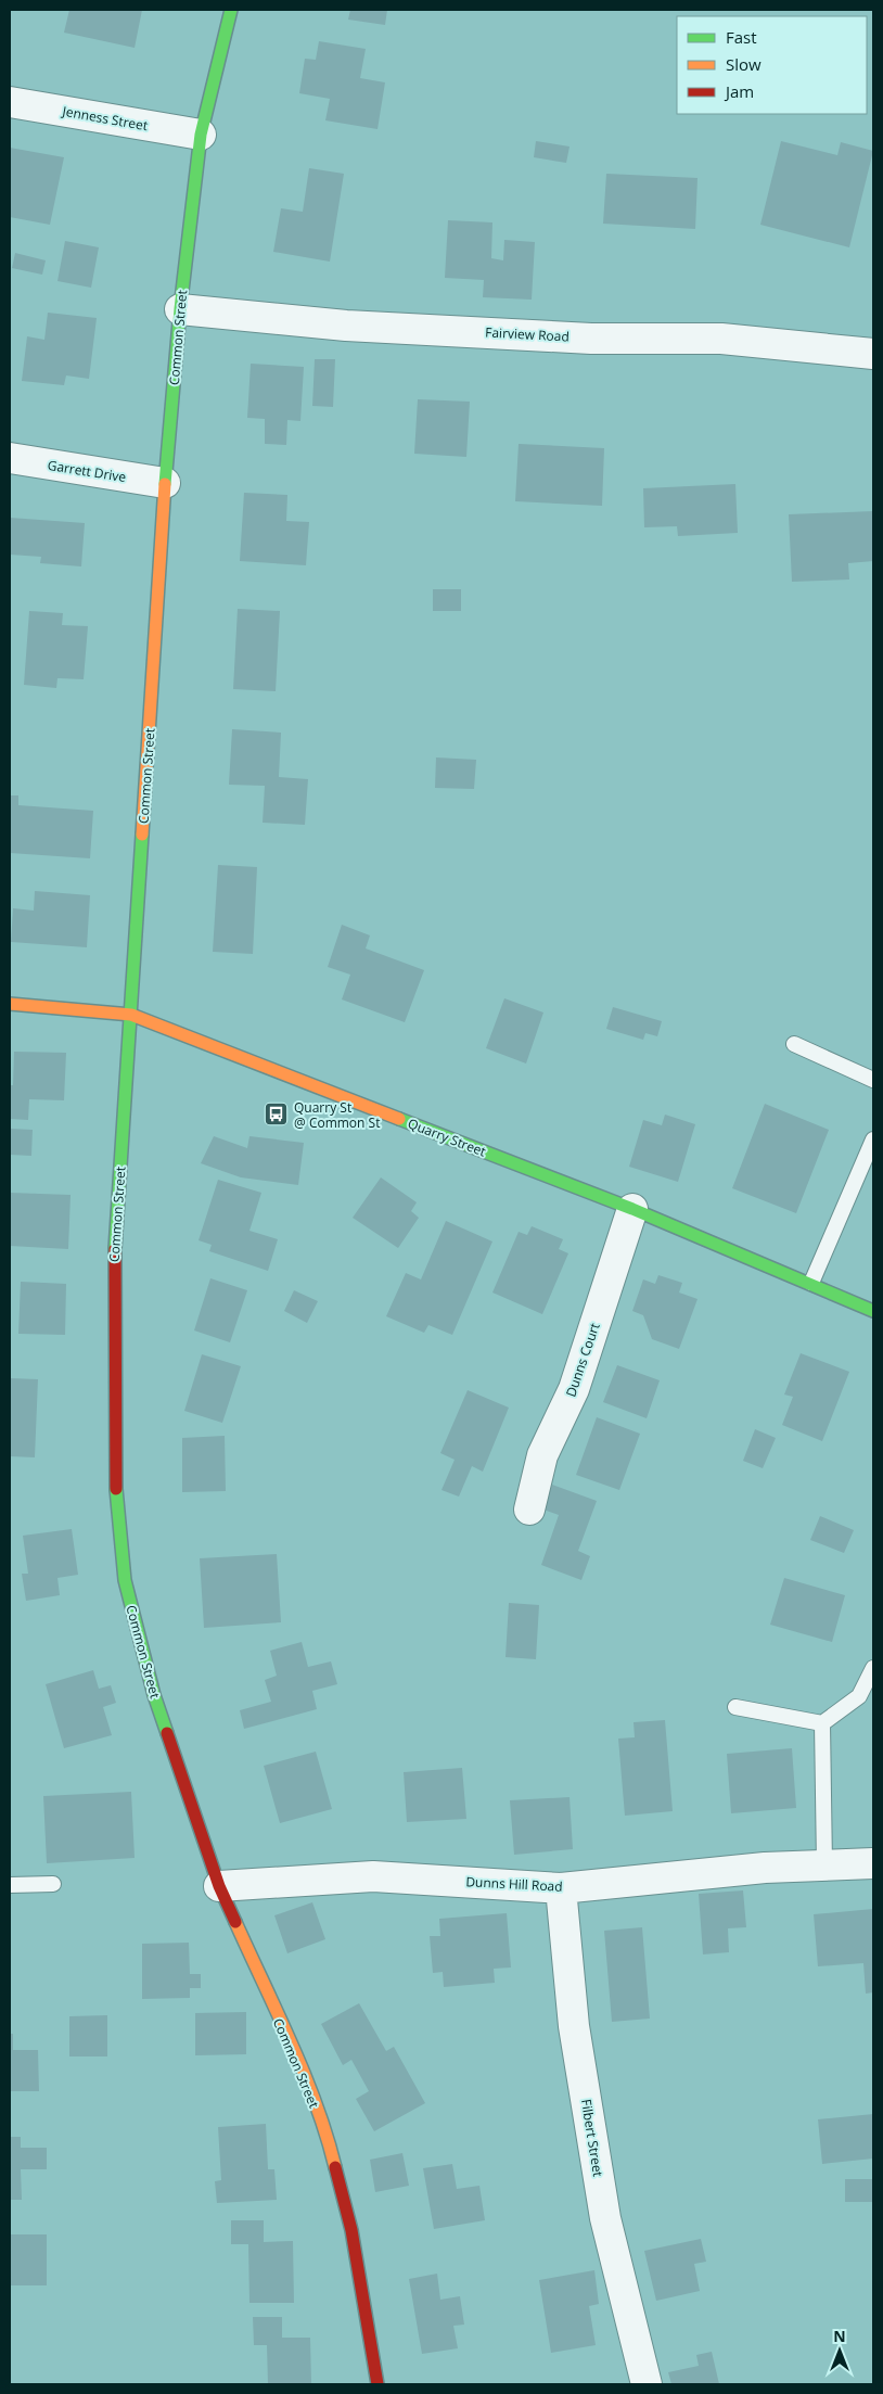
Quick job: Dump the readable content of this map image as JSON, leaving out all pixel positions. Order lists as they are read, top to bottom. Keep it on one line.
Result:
{"streets":{"street":["Jenness Street","Fairview Road","Common Street","Garrett Drive","Quarry Street","Dunns Court","Dunns Hill Road","Filbert Street"]},"crossings":[["Jenness Street","Common Street"],["Fairview Road","Common Street"],["Common Street","Garrett Drive"],["Common Street","Quarry Street"],["Common Street","Dunns Hill Road"],["Quarry Street","Dunns Court"],["Dunns Hill Road","Filbert Street"]],"places":{"bus stop":["Quarry St @ Common St"]},"legend":["Fast","Slow","Jam"],"north":"top"}
